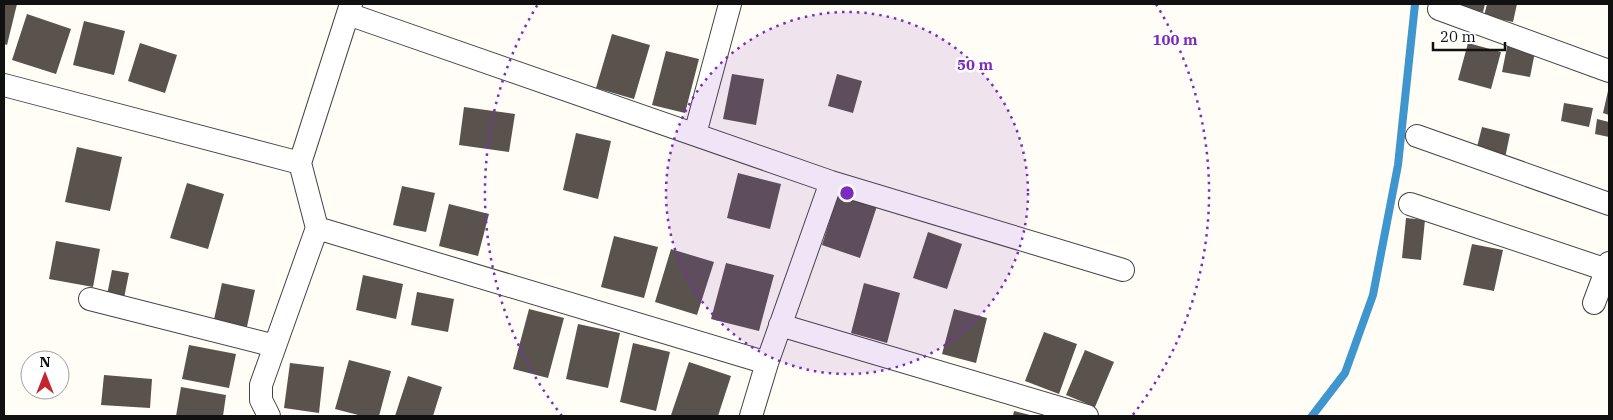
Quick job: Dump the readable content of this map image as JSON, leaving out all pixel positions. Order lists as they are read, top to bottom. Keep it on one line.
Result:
{"scale_bar":"20 m","north":"top","rings":["100 m","50 m"]}
